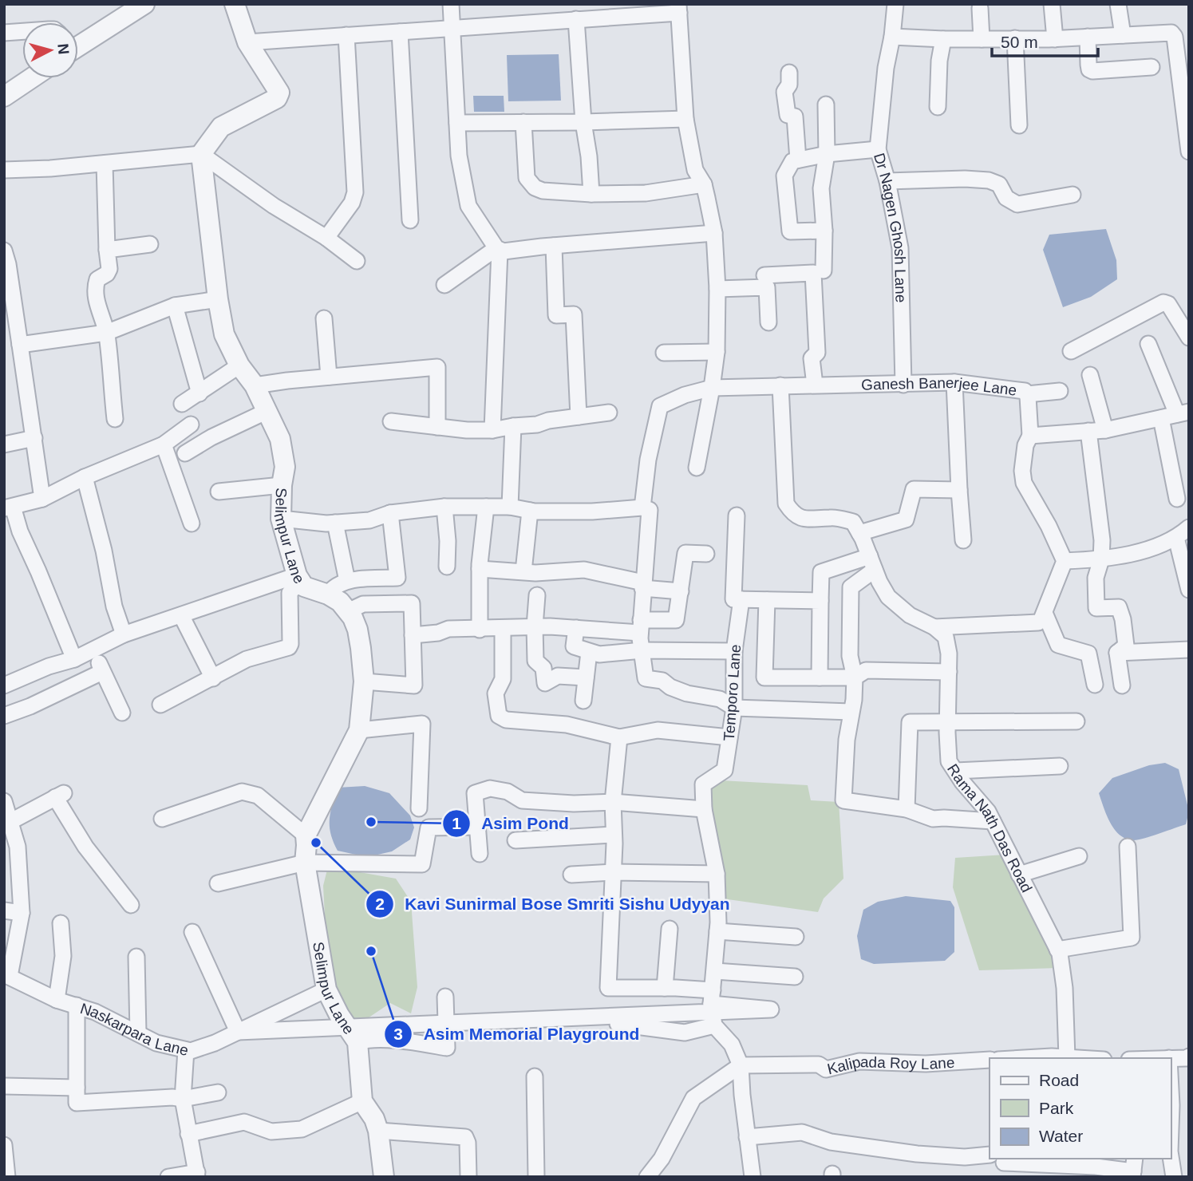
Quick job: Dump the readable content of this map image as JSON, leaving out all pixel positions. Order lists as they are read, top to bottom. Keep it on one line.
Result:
{"streets":{"street":["Dr Nagen Ghosh Lane","Ganesh Banerjee Lane","Selimpur Lane","Temporo Lane","Rama Nath Das Road","Naskarpara Lane","Kalipada Roy Lane"]},"crossings":[["Dr Nagen Ghosh Lane","Ganesh Banerjee Lane"],["Selimpur Lane","Naskarpara Lane"]],"places":["Asim Pond","Kavi Sunirmal Bose Smriti Sishu Udyyan","Asim Memorial Playground"],"legend":["Road","Park","Water"],"scale_bar":"50 m","north":"right"}
